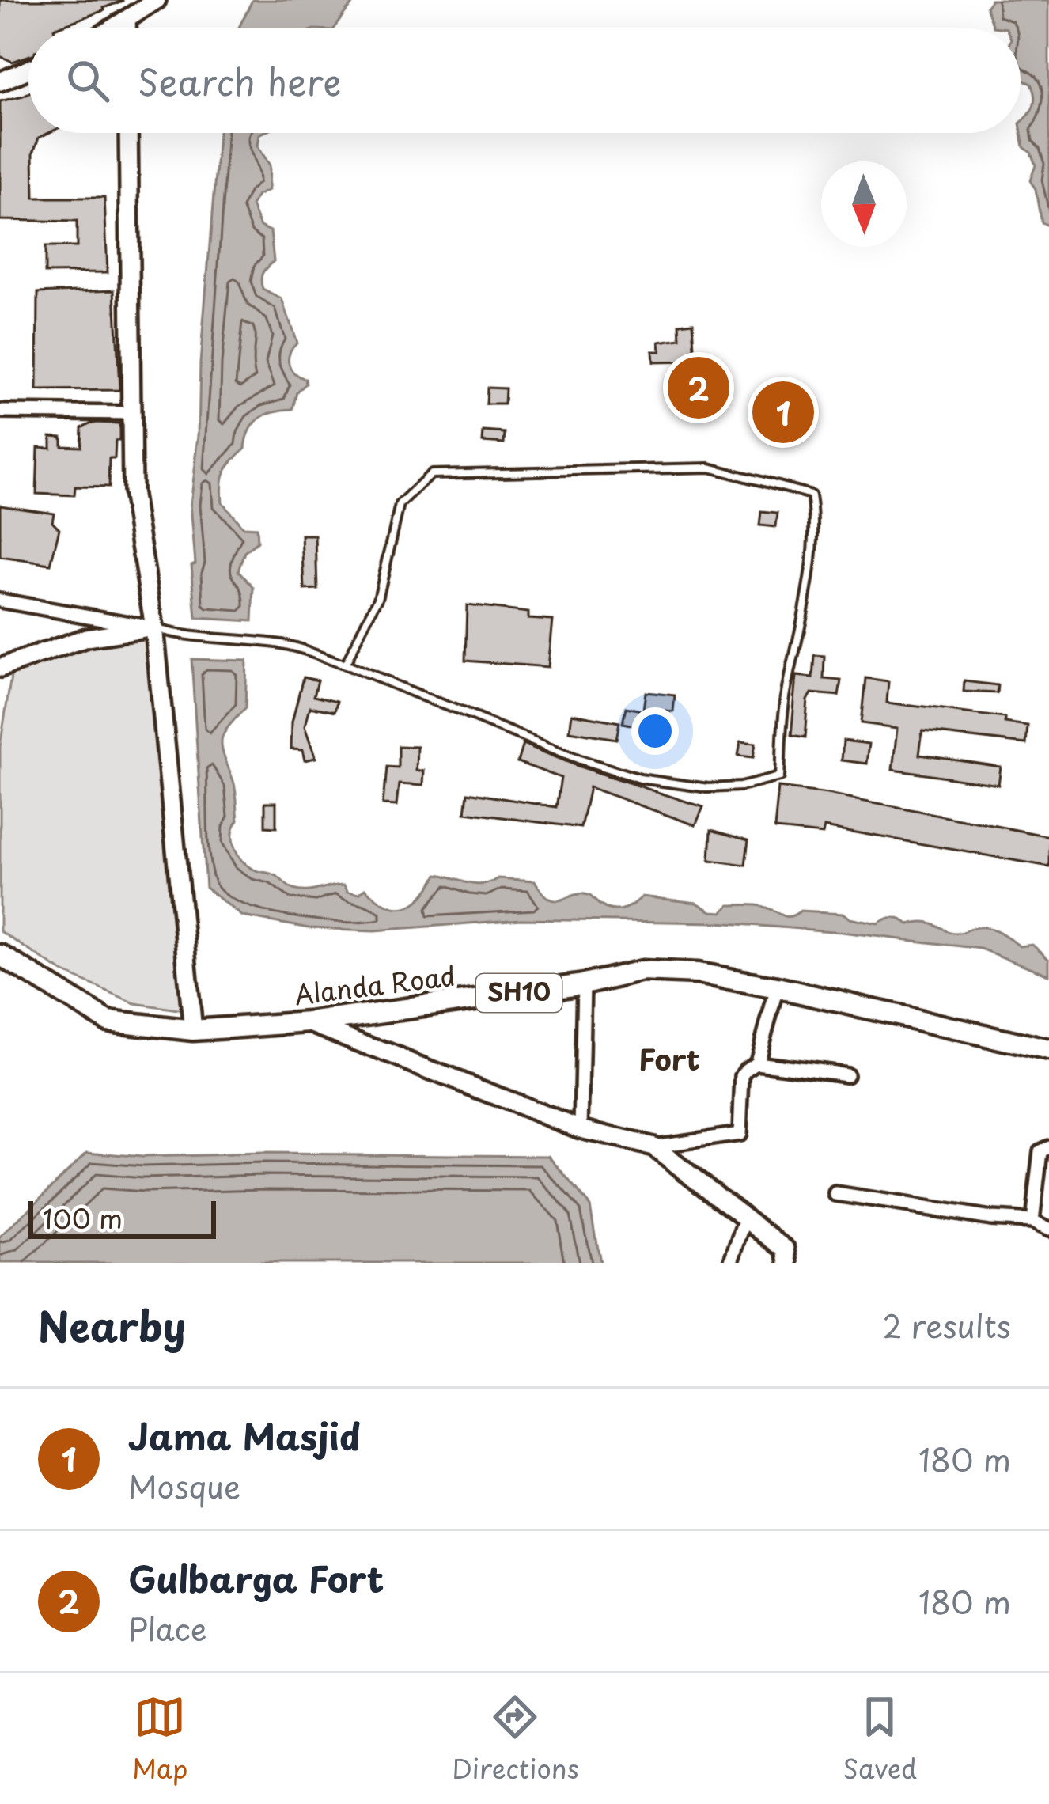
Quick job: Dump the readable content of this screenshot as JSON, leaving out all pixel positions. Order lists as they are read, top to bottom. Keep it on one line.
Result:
{"streets":{"main road":["Alanda Road","SH10"]},"districts":["Fort"],"scale_bar":"100 m","north":"bottom","page":{"search":"Search here","pins":["2","1"],"scale":"100 m","heading":["Nearby","2 results"],"list":[{"mark":"1","name":"Jama Masjid","note":"Mosque","value":"180 m"},{"mark":"2","name":"Gulbarga Fort","note":"Place","value":"180 m"}],"nav":["Map","Directions","Saved"]}}
